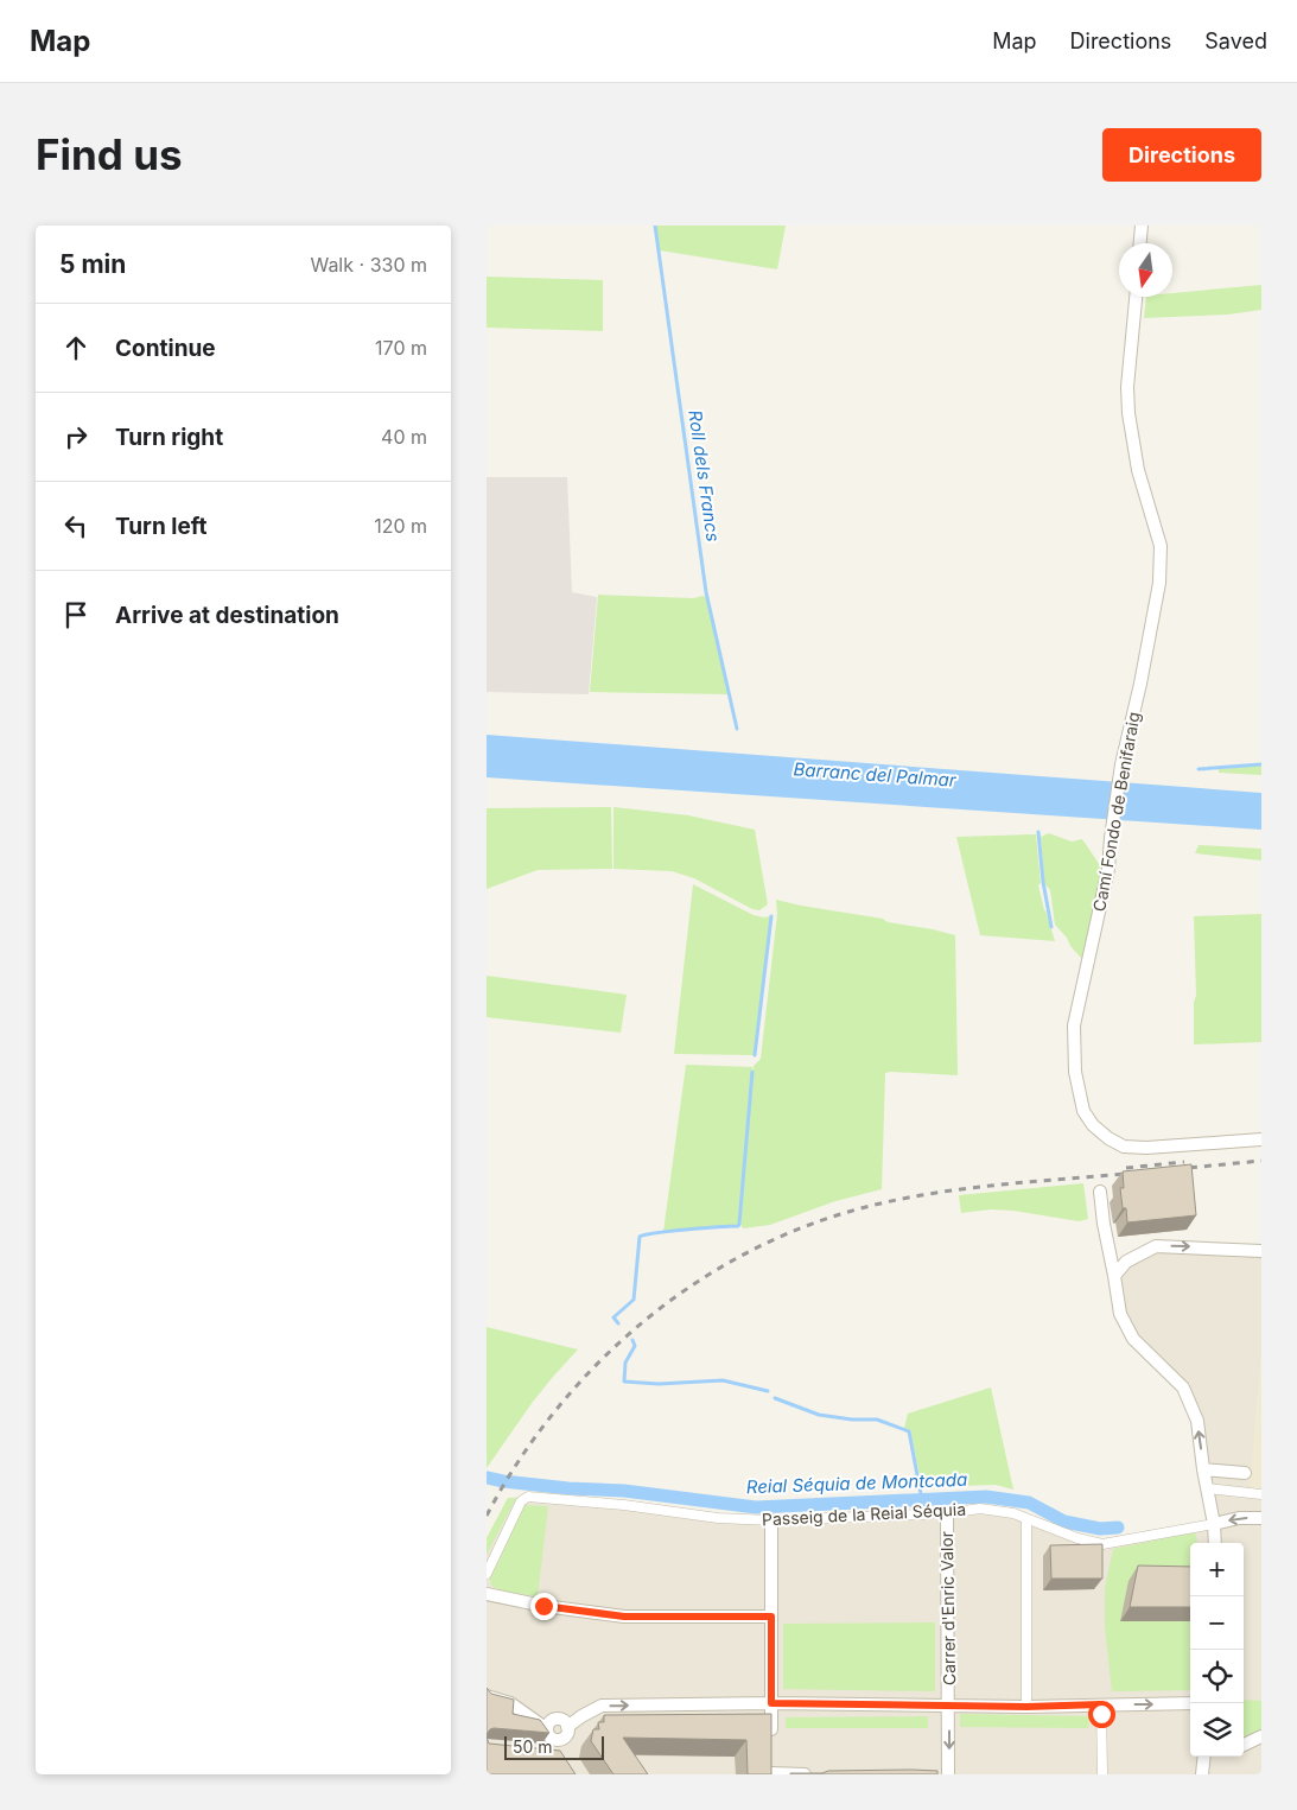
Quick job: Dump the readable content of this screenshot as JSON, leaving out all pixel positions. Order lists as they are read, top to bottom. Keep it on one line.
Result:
{"streets":{"street":["Camí Fondo de Benifaraig","Passeig de la Reial Séquia","Carrer d'Enric Valor"]},"crossings":[["Passeig de la Reial Séquia","Carrer d'Enric Valor"]],"water":["Roll dels Francs","Barranc del Palmar","Reial Séquia de Montcada"],"scale_bar":"50 m","north":"bottom","page":{"header":"Map","nav":["Map","Directions","Saved"],"buttons":"Directions","title":"Find us","heading":["5 min","Walk · 330 m"],"list":[["Continue","170 m"],["Turn right","40 m"],["Turn left","120 m"],"Arrive at destination"],"map_buttons":["+","−"],"scale":"50 m"}}
